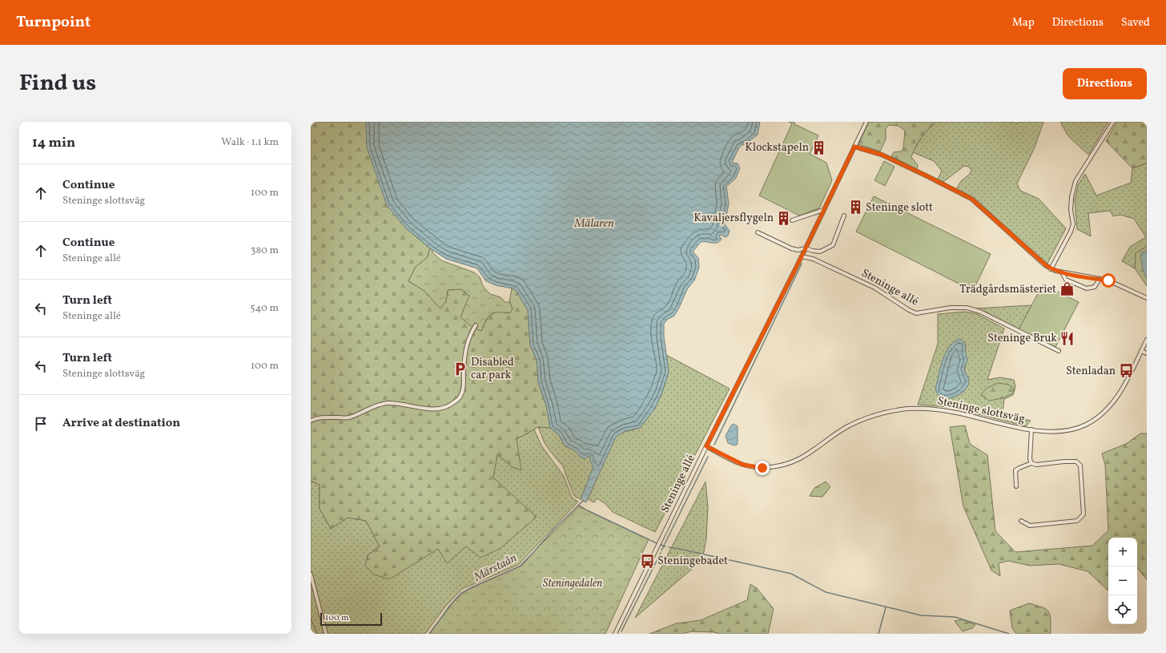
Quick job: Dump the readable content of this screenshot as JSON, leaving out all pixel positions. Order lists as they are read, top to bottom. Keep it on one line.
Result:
{"streets":{"street":["Steninge allé","Steninge slottsväg"]},"crossings":[["Steninge allé","Steninge slottsväg"]],"water":["Mälaren","Märstaån"],"parks":["Steningedalen"],"places":{"building":["Klockstapeln","Steninge slott","Kavaljersflygeln"],"shop":["Trädgårdsmästeriet"],"restaurant":["Steninge Bruk"],"parking":["Disabled car park"],"bus stop":["Stenladan","Steningebadet"]},"scale_bar":"100 m","page":{"header":"Turnpoint","nav":["Map","Directions","Saved"],"title":"Find us","buttons":"Directions","heading":["14 min","Walk · 1.1 km"],"list":[["Continue","Steninge slottsväg","100 m"],["Continue","Steninge allé","380 m"],["Turn left","Steninge allé","540 m"],["Turn left","Steninge slottsväg","100 m"],"Arrive at destination"],"map_buttons":["+","−"],"scale":"100 m"}}
